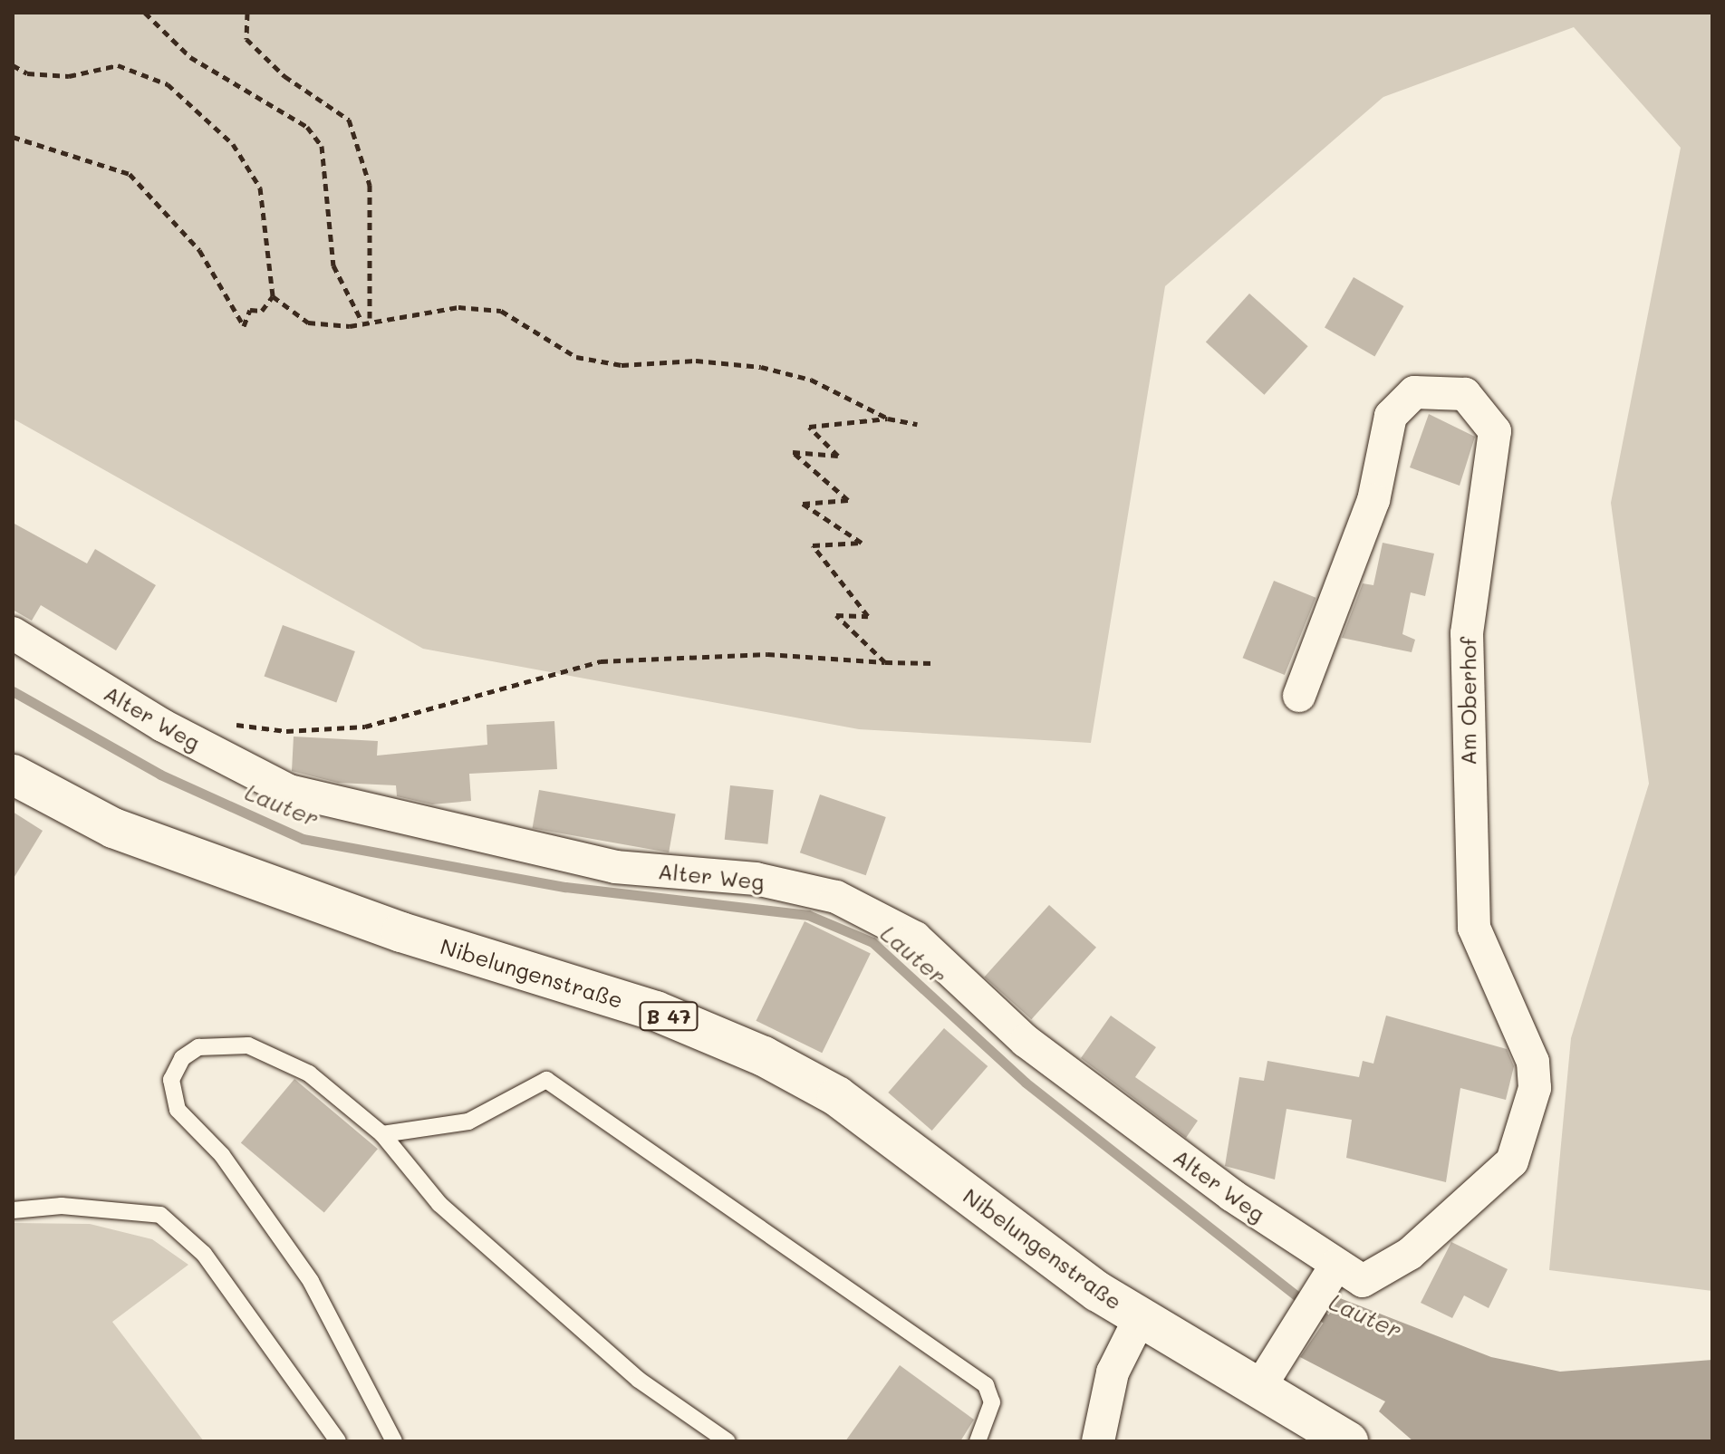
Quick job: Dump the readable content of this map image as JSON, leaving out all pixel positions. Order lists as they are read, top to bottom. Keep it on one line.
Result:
{"streets":{"main road":["Nibelungenstraße","B 47"],"street":["Am Oberhof","Alter Weg"]},"crossings":[["Am Oberhof","Alter Weg"]],"water":["Lauter"]}
